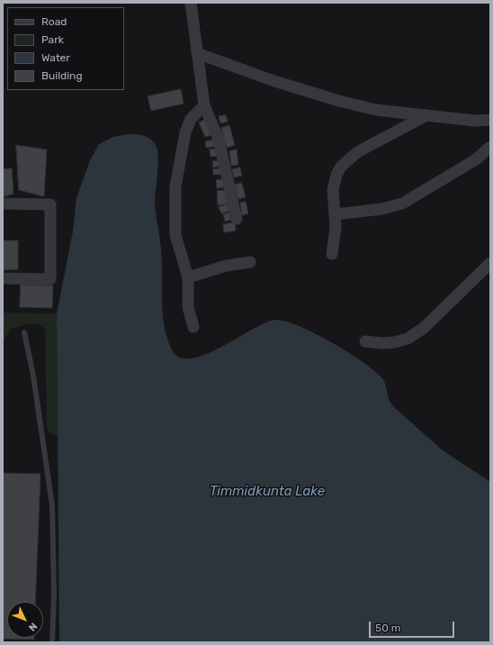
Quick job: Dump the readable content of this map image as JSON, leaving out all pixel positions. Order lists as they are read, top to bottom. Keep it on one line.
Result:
{"water":["Timmidkunta Lake"],"legend":["Road","Park","Water","Building"],"scale_bar":"50 m","north":"bottom right"}
